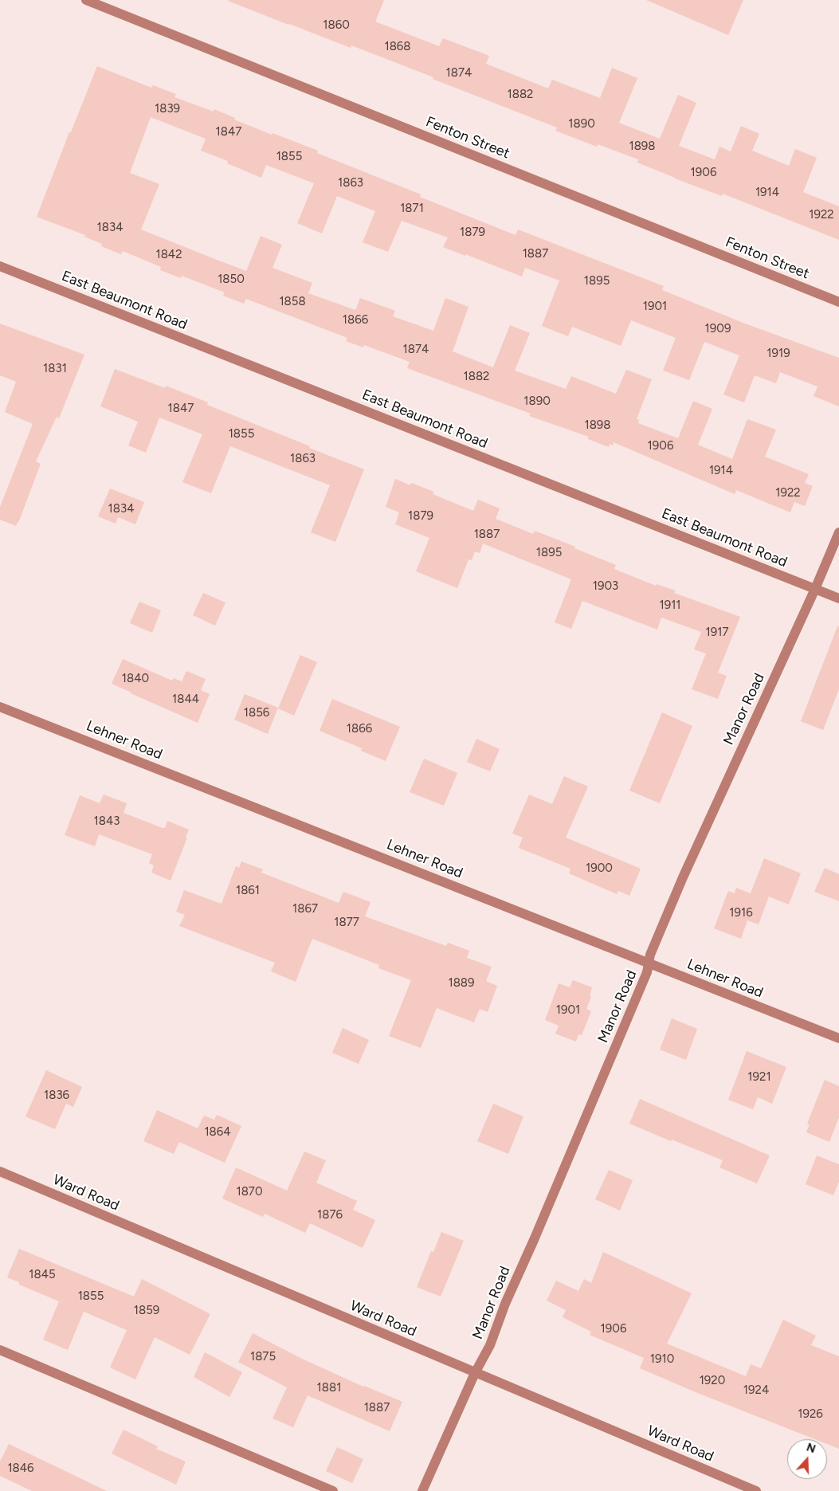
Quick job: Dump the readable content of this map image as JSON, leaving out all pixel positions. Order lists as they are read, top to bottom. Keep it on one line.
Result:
{"streets":{"street":["Fenton Street","East Beaumont Road","Manor Road","Lehner Road","Ward Road"]},"crossings":[["East Beaumont Road","Manor Road"],["Manor Road","Lehner Road"],["Manor Road","Ward Road"]],"house_numbers":["1860","1868","1874","1882","1839","1890","1847","1898","1855","1906","1863","1914","1871","1922","1834","1879","1887","1842","1850","1895","1858","1901","1866","1909","1874","1919","1831","1882","1890","1847","1898","1855","1906","1863","1914","1922","1834","1879","1887","1895","1903","1911","1917","1840","1844","1856","1866","1843","1900","1861","1867","1916","1877","1889","1901","1921","1836","1864","1870","1876","1845","1855","1859","1906","1875","1910","1920","1881","1924","1887","1926","1846"],"north":"top"}
